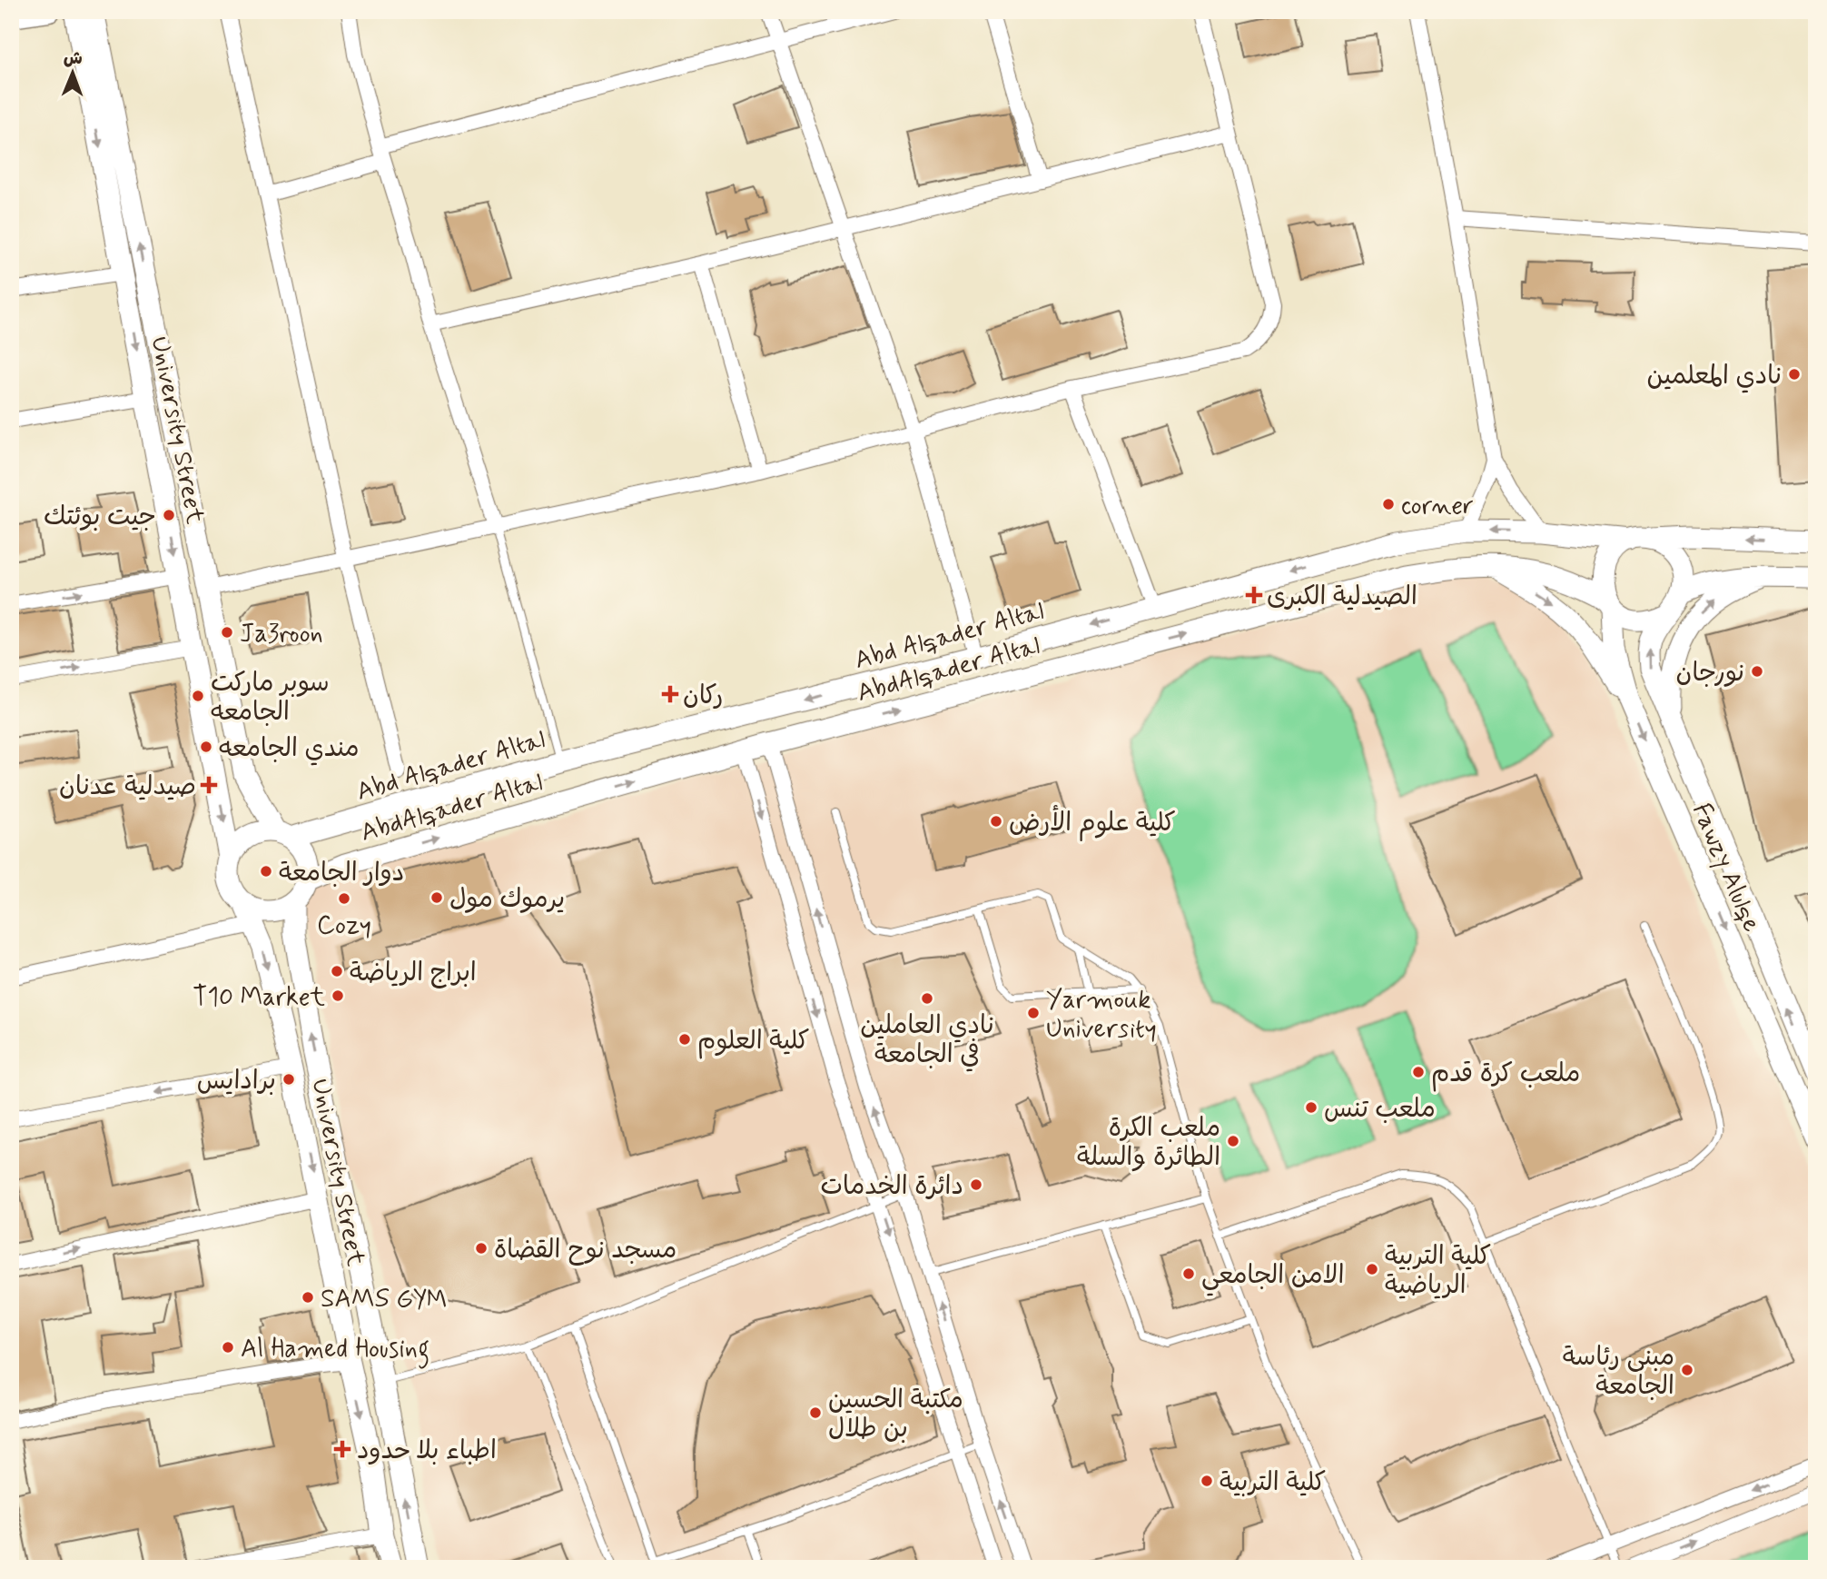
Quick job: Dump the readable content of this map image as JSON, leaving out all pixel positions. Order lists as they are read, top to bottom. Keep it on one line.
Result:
{"streets":{"main road":["University Street","Abd Alqader Altal","AbdAlqader Altal","Fawzy Alulqe"]},"crossings":[["University Street","Abd Alqader Altal"],["University Street","AbdAlqader Altal"],["Abd Alqader Altal","AbdAlqader Altal"],["Abd Alqader Altal","Fawzy Alulqe"],["AbdAlqader Altal","Fawzy Alulqe"]],"one_way":["Abd Alqader Altal","AbdAlqader Altal"],"places":{"other":["نادي المعلمين","corner","جيت بوئتك","Ja3roon","نورجان","سوبر ماركت الجامعه","مندي الجامعه","كلية علوم الأرض","دوار الجامعة","يرموك مول","Cozy","ابراج الرياضة","T10 Market","نادي العاملين في الجامعة","Yarmouk University","كلية العلوم","ملعب كرة قدم","برادايس","ملعب تنس","ملعب الكرة الطائرة والسلة","دائرة الخدمات","مسجد نوح القضاة","كلية التربية الرياضية","الامن الجامعي","SAMS GYM","Al Hamed Housing","مبنى رئاسة الجامعة","مكتبة الحسين بن طلال","كلية التربية"],"health":["الصيدلية الكبرى","ركان","صيدلية عدنان","اطباء بلا حدود"]},"north":"top"}
